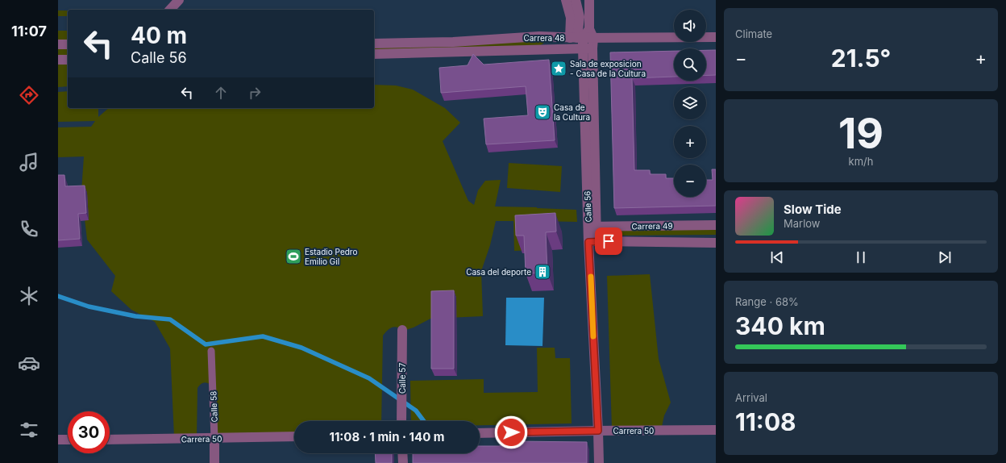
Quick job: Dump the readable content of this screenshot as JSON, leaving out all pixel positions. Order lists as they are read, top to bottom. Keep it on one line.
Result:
{"streets":{"street":["Carrera 48","Calle 56","Carrera 49","Calle 57","Calle 58","Carrera 50"]},"crossings":[["Carrera 48","Calle 56"],["Calle 56","Carrera 49"],["Calle 56","Carrera 50"],["Calle 58","Carrera 50"]],"places":{"place":["Sala de exposicion - Casa de la Cultura"],"theatre":["Casa de la Cultura"],"sports":["Estadio Pedro Emilio Gil"],"building":["Casa del deporte"]},"page":{"tabs":"11:07","tile":["Climate",["19","km/h"],["Range · 68%","340 km"],["Arrival","11:08"]],"map_buttons":["+","−"],"turn":["40 m","Calle 56"],"heat":["−","21.5°","+"],"song":["Slow Tide","Marlow"],"limit":"30","trip":"11:08 · 1 min · 140 m"}}
